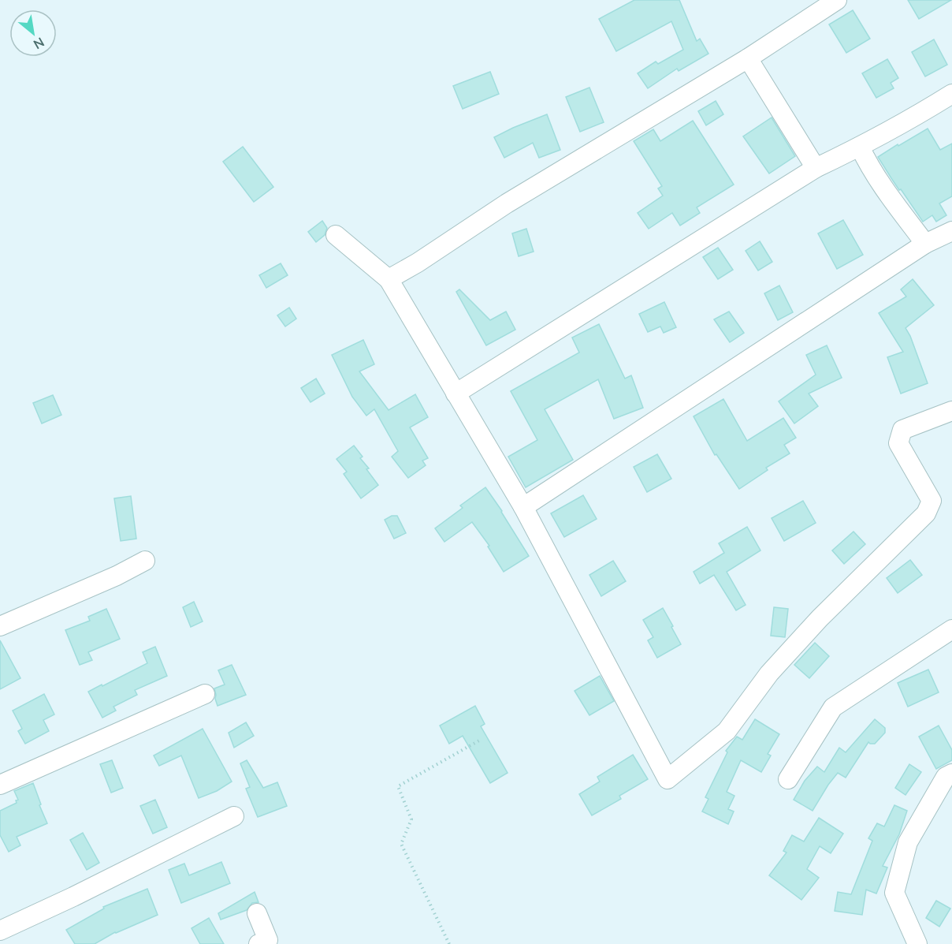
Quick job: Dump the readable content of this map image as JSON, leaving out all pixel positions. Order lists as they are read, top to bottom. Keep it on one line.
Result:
{"north":"bottom right"}
